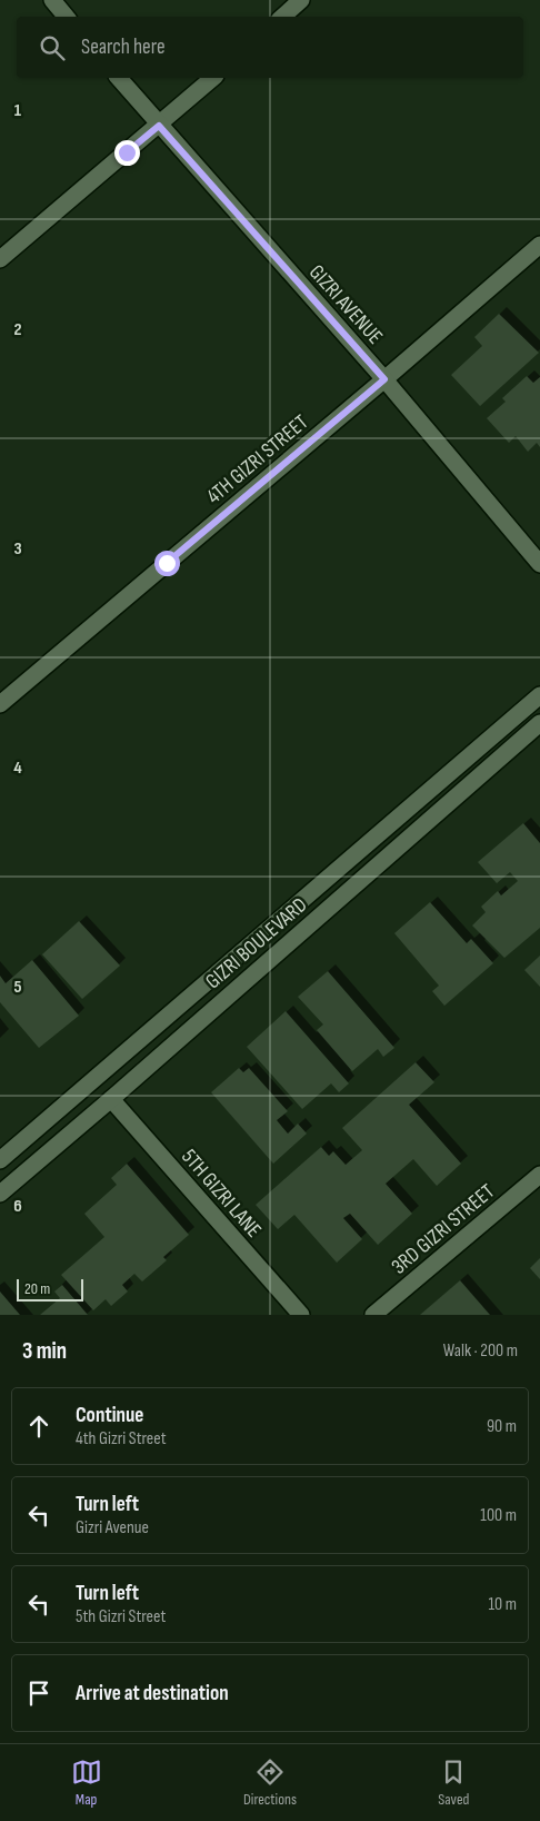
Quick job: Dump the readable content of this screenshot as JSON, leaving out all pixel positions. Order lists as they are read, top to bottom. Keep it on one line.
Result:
{"streets":{"street":["GIZRI AVENUE","4TH GIZRI STREET","GIZRI BOULEVARD","5TH GIZRI LANE","3RD GIZRI STREET"]},"crossings":[["GIZRI AVENUE","4TH GIZRI STREET"],["GIZRI BOULEVARD","5TH GIZRI LANE"]],"scale_bar":"20 m","page":{"search":"Search here","scale":"20 m","heading":["3 min","Walk · 200 m"],"list":[["Continue","4th Gizri Street","90 m"],["Turn left","Gizri Avenue","100 m"],["Turn left","5th Gizri Street","10 m"],"Arrive at destination"],"nav":["Map","Directions","Saved"]},"grid":{"rows":["1","2","3","4","5","6"]}}
